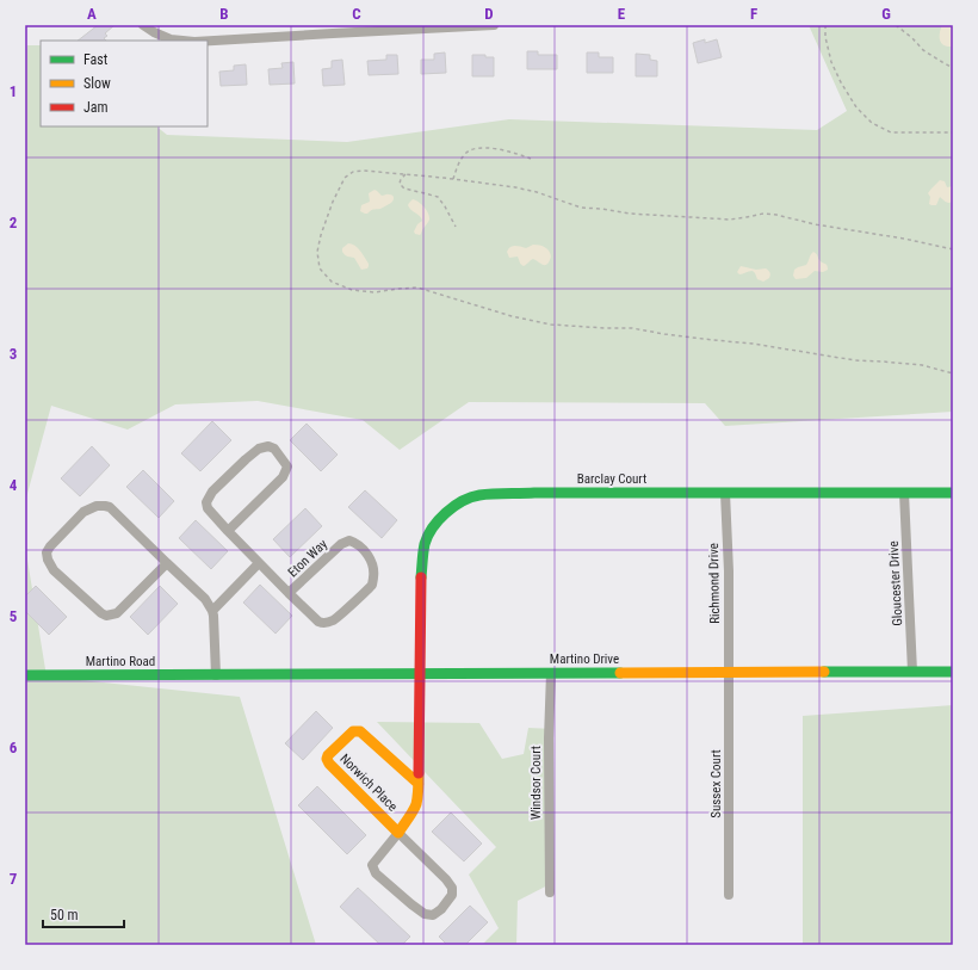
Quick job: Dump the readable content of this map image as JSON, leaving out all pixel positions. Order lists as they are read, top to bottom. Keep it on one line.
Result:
{"streets":{"street":["Barclay Court","Eton Way","Richmond Drive","Gloucester Drive","Martino Drive","Martino Road","Norwich Place","Windsor Court","Sussex Court"]},"crossings":[["Barclay Court","Richmond Drive"],["Barclay Court","Gloucester Drive"],["Barclay Court","Martino Drive"],["Barclay Court","Norwich Place"],["Richmond Drive","Martino Drive"],["Richmond Drive","Sussex Court"],["Gloucester Drive","Martino Drive"],["Martino Drive","Martino Road"],["Martino Drive","Norwich Place"],["Martino Drive","Windsor Court"],["Martino Drive","Sussex Court"]],"legend":["Fast","Slow","Jam"],"scale_bar":"50 m","grid":{"columns":["A","B","C","D","E","F","G"],"rows":["1","2","3","4","5","6","7"]}}
